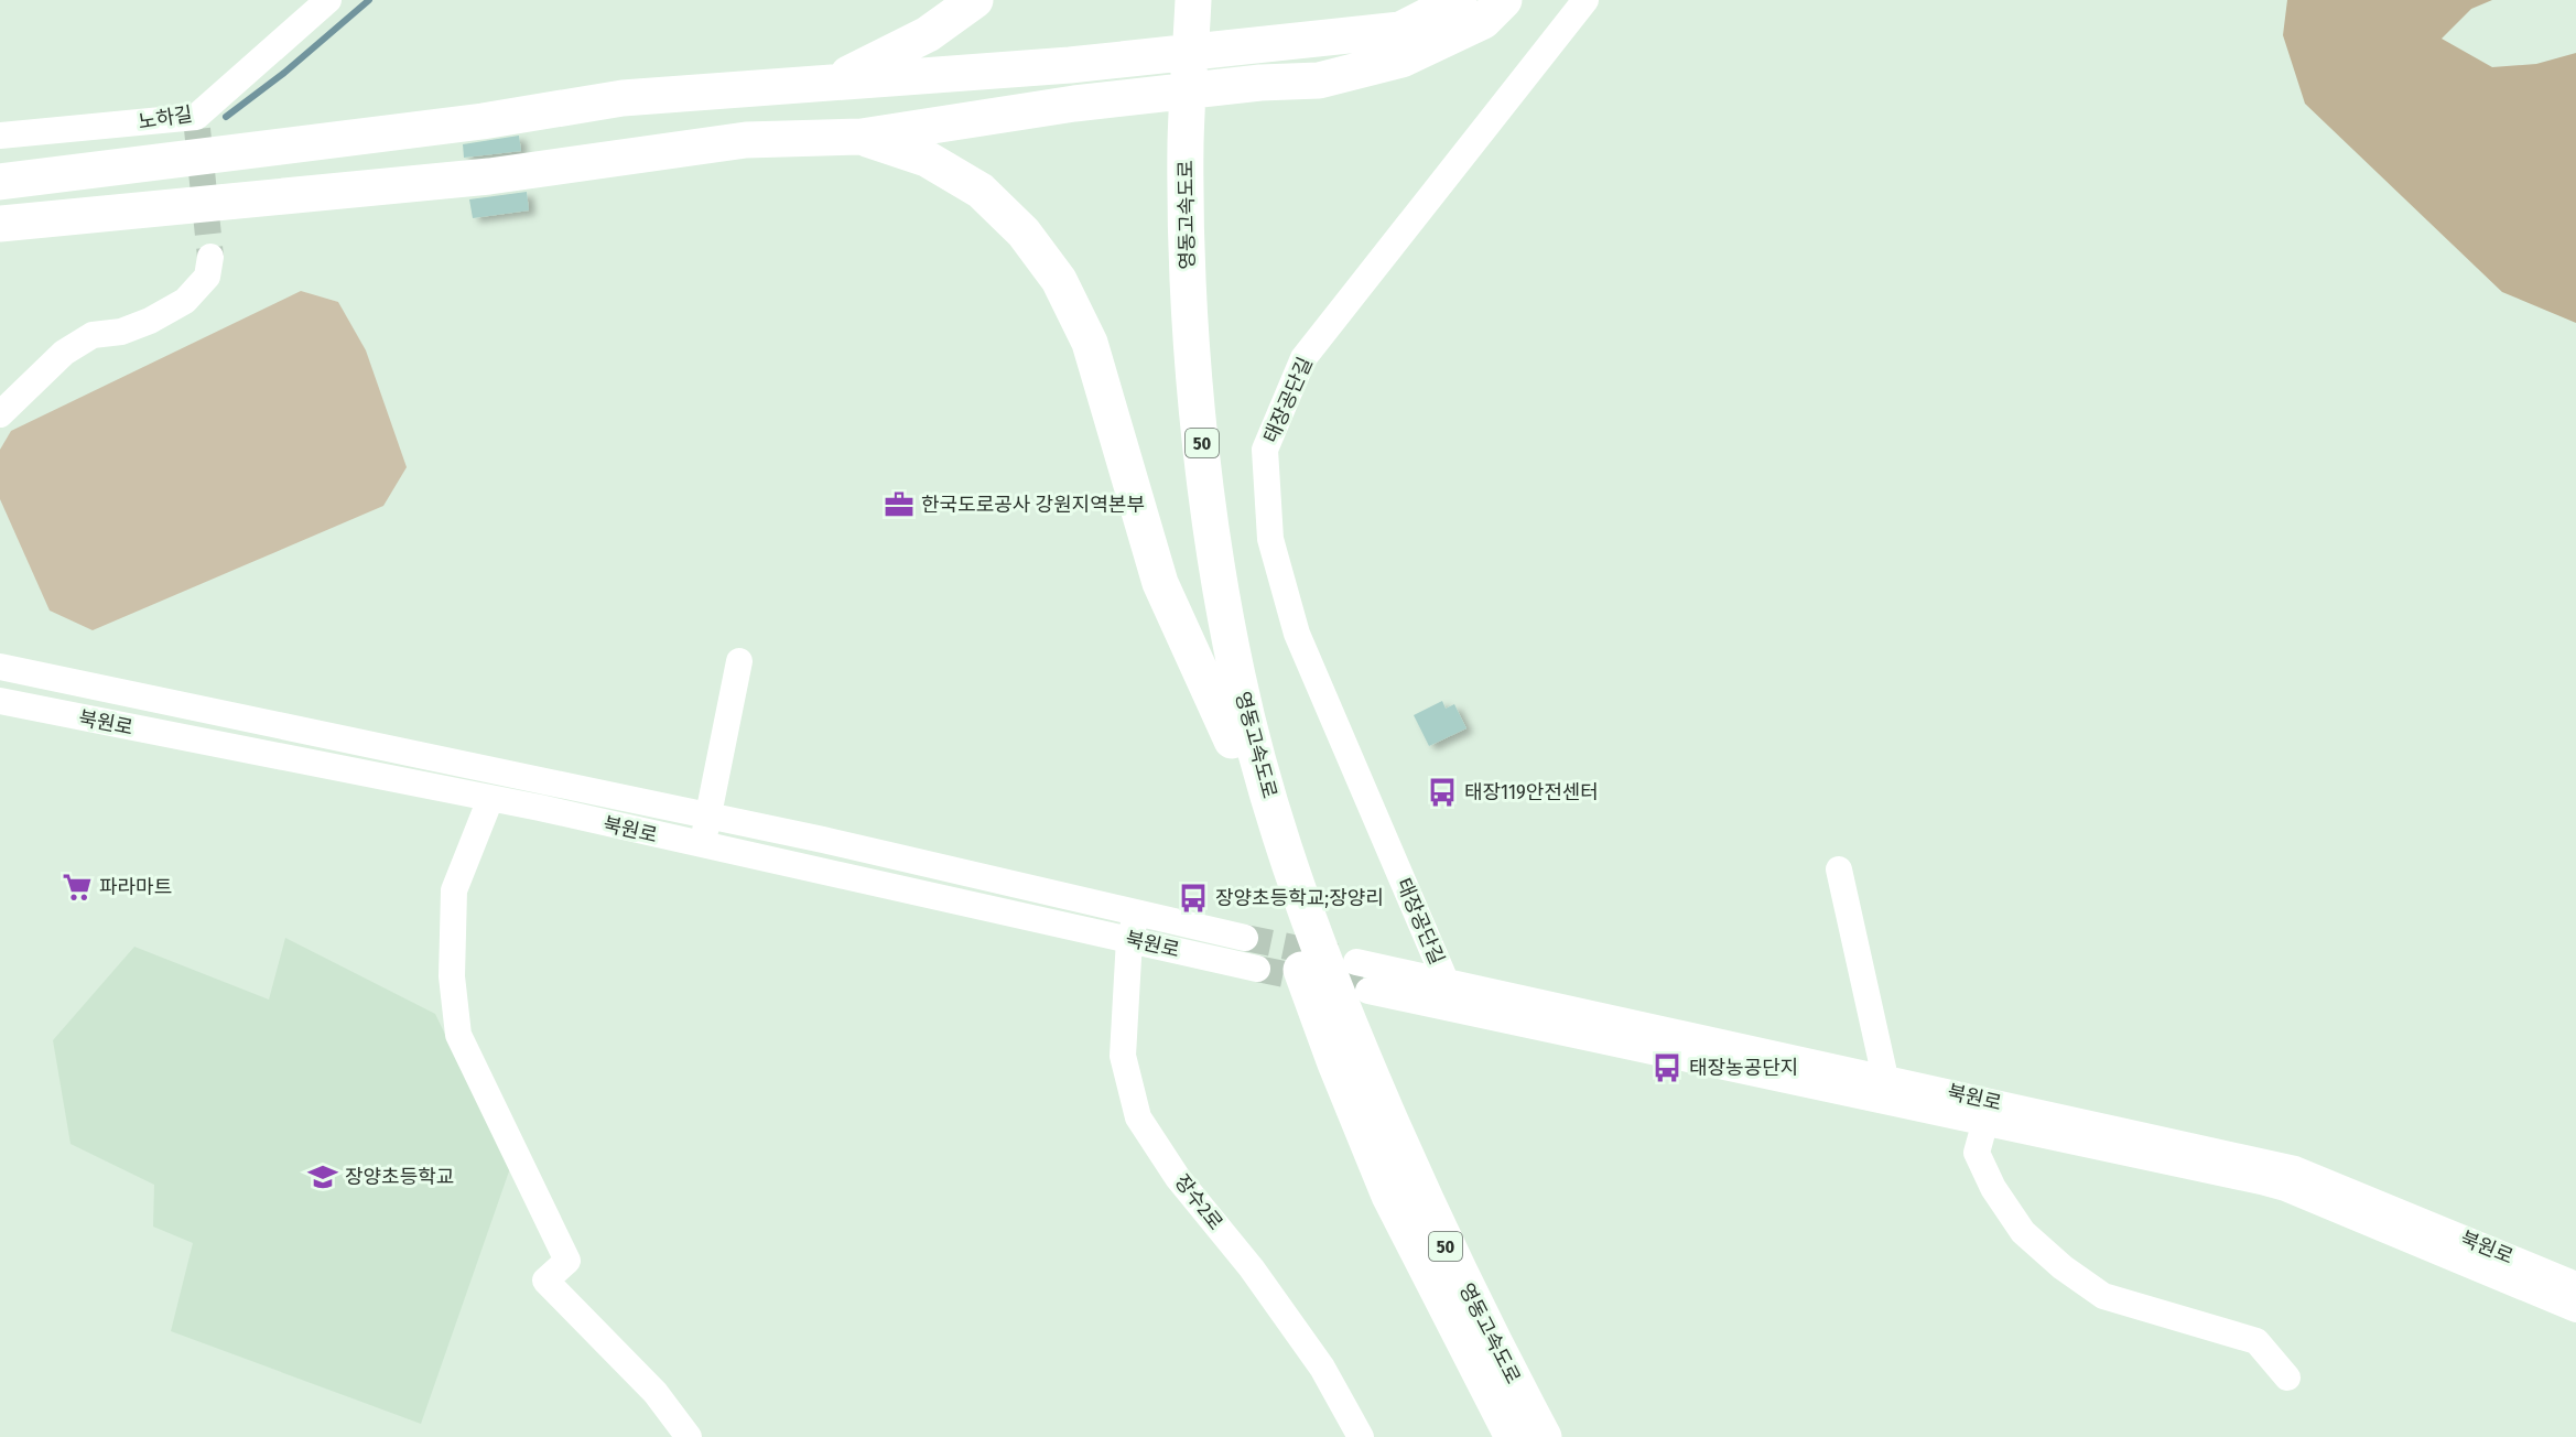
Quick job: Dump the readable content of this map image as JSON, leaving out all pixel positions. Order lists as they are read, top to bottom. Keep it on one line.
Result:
{"streets":{"highway":["영동고속도로","50"],"street":["노하길","태장공단길","북원로","장수2로"]},"crossings":[["태장공단길","북원로"],["북원로","장수2로"]],"places":{"office":["한국도로공사 강원지역본부"],"bus stop":["태장119안전센터","장양초등학교;장양리","태장농공단지"],"supermarket":["파라마트"],"school or university":["장양초등학교"]}}
